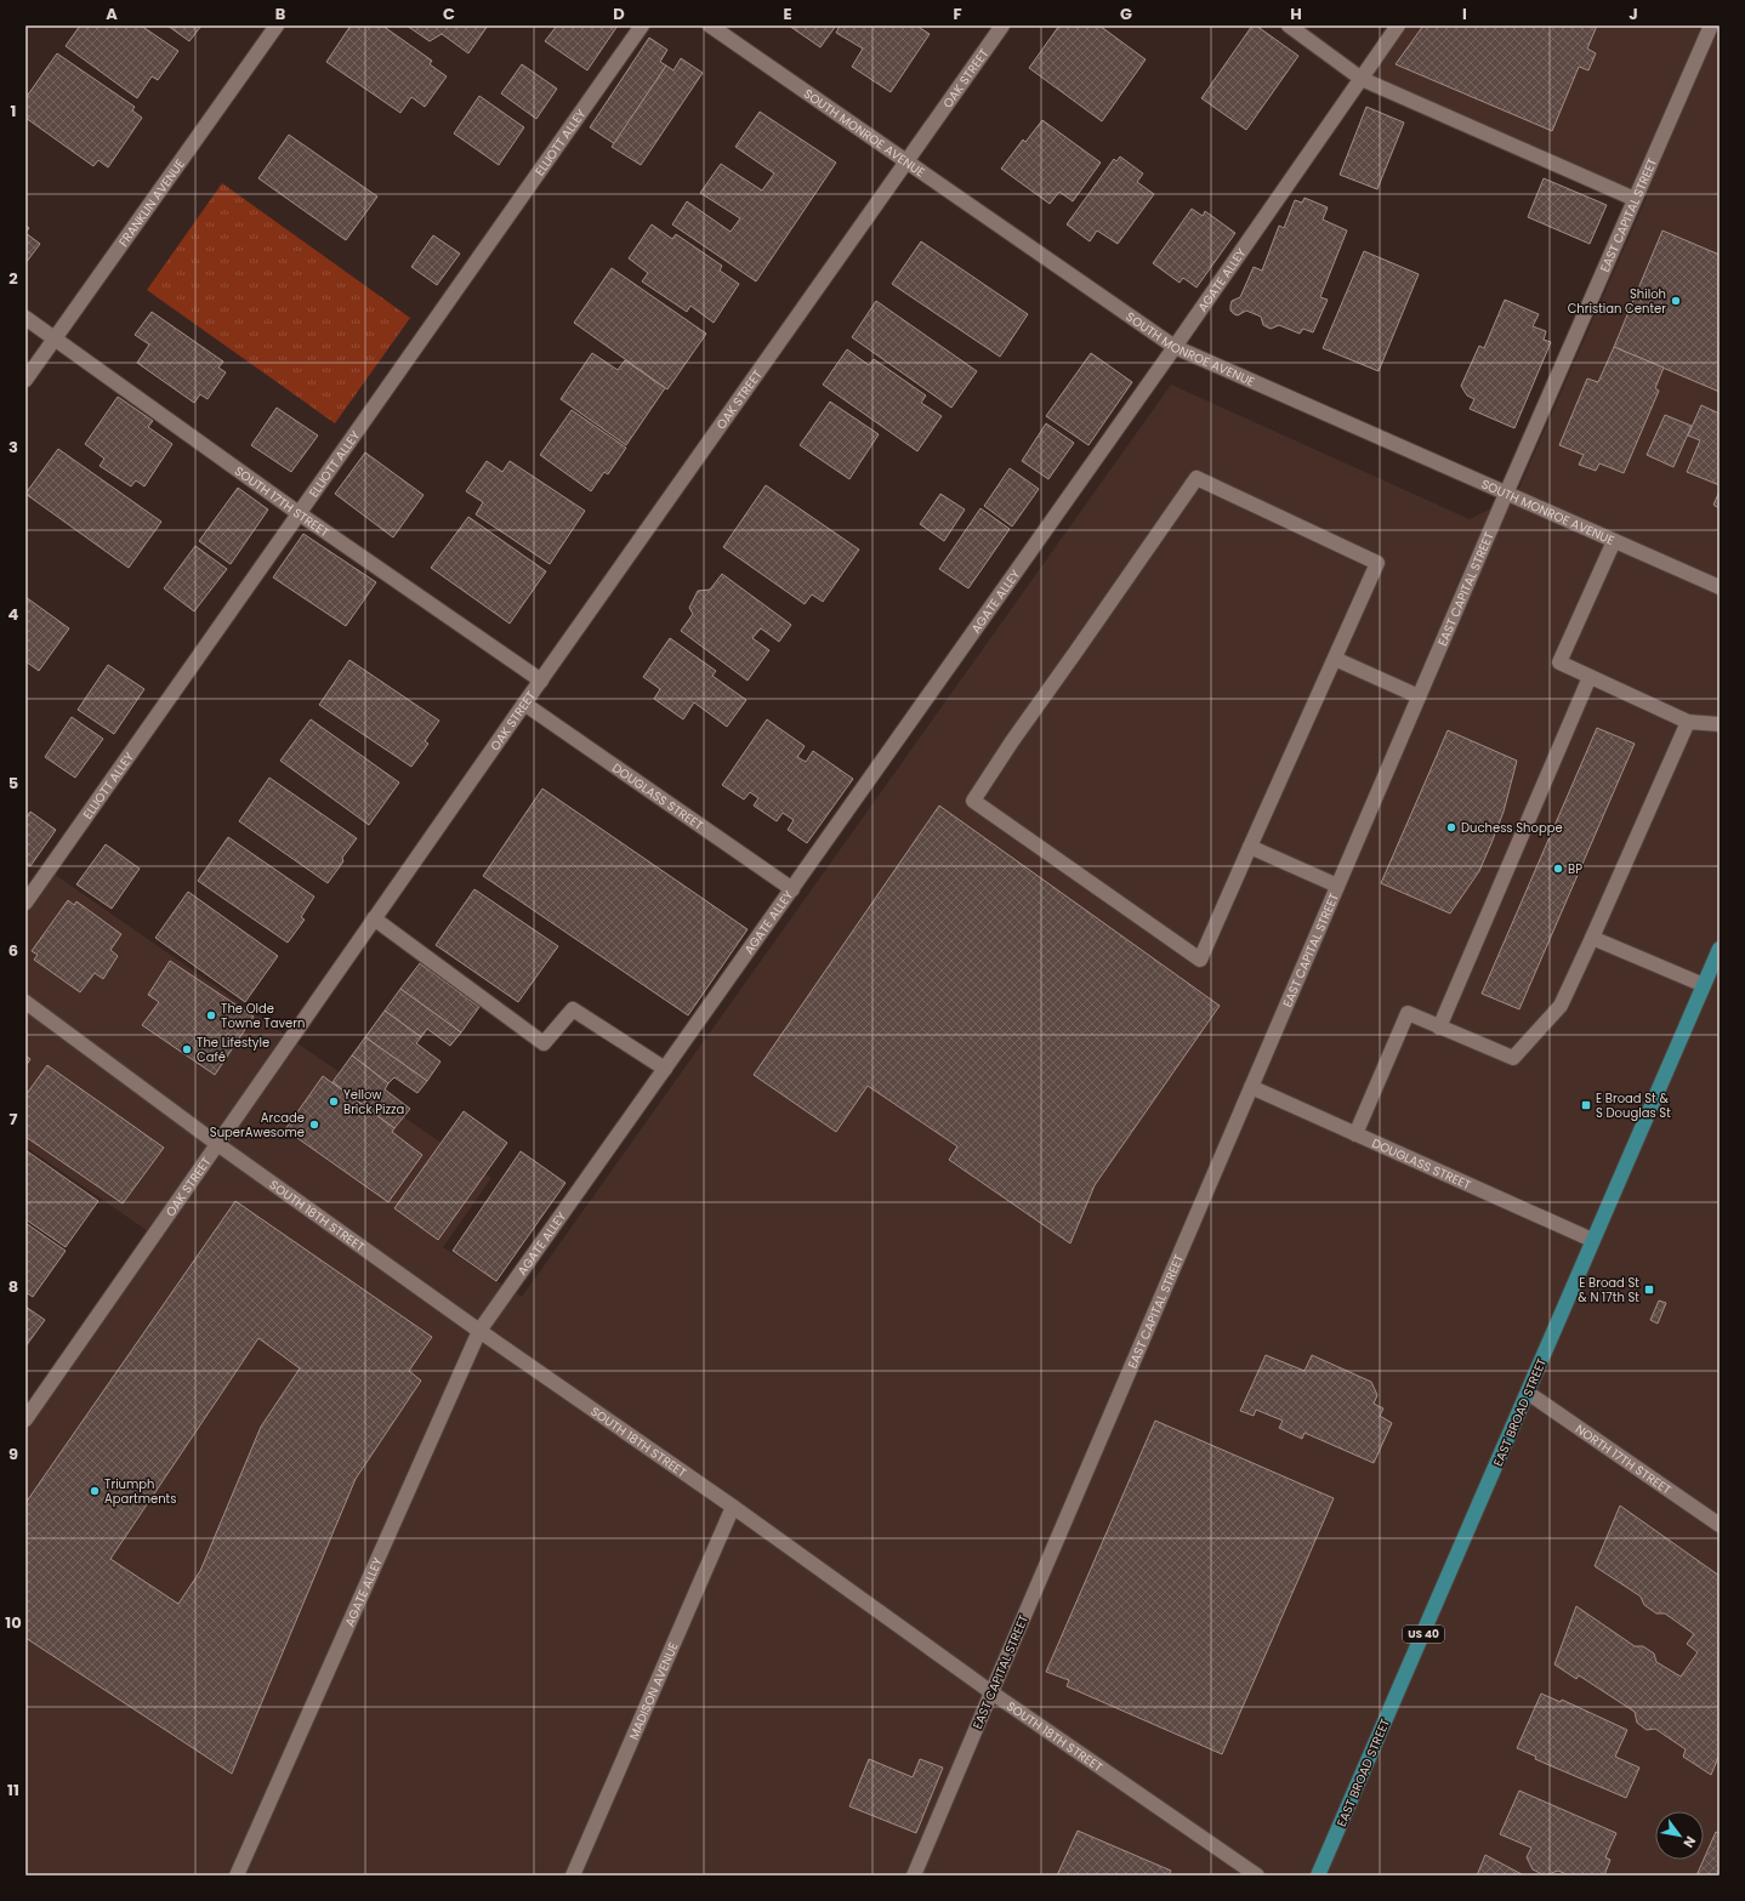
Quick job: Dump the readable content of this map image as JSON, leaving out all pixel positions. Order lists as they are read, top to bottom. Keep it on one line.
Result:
{"streets":{"main road":["EAST BROAD STREET","US 40"],"street":["OAK STREET","SOUTH MONROE AVENUE","ELLIOTT ALLEY","FRANKLIN AVENUE","EAST CAPITAL STREET","AGATE ALLEY","SOUTH 17TH STREET","DOUGLASS STREET","SOUTH 18TH STREET","NORTH 17TH STREET","MADISON AVENUE"]},"crossings":[["OAK STREET","SOUTH MONROE AVENUE"],["OAK STREET","SOUTH 17TH STREET"],["OAK STREET","DOUGLASS STREET"],["OAK STREET","SOUTH 18TH STREET"],["SOUTH MONROE AVENUE","EAST CAPITAL STREET"],["SOUTH MONROE AVENUE","AGATE ALLEY"],["ELLIOTT ALLEY","SOUTH 17TH STREET"],["FRANKLIN AVENUE","SOUTH 17TH STREET"],["EAST CAPITAL STREET","DOUGLASS STREET"],["EAST CAPITAL STREET","SOUTH 18TH STREET"],["AGATE ALLEY","DOUGLASS STREET"],["AGATE ALLEY","SOUTH 18TH STREET"],["DOUGLASS STREET","EAST BROAD STREET"],["SOUTH 18TH STREET","MADISON AVENUE"],["EAST BROAD STREET","NORTH 17TH STREET"]],"places":{"other":["Shiloh Christian Center","Duchess Shoppe","BP","The Olde Towne Tavern","The Lifestyle Café","Yellow Brick Pizza","Arcade SuperAwesome","Triumph Apartments"],"transit":["E Broad St & S Douglas St","E Broad St & N 17th St"]},"north":"bottom right","grid":{"columns":["A","B","C","D","E","F","G","H","I","J"],"rows":["1","2","3","4","5","6","7","8","9","10","11"]}}
